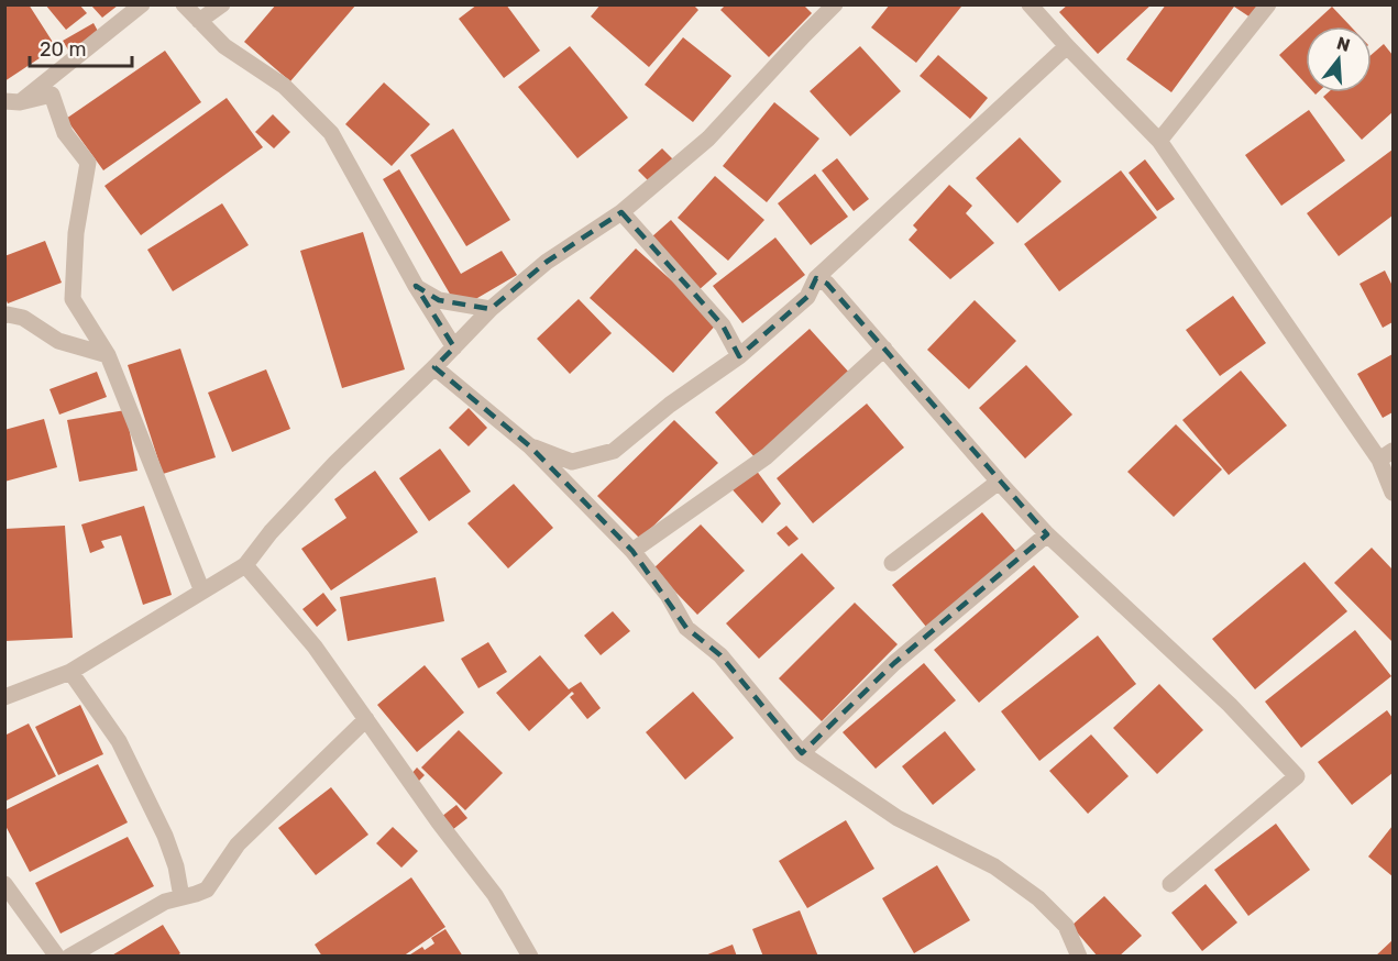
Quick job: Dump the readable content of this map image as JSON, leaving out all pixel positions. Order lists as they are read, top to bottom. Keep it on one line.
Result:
{"scale_bar":"20 m","north":"top"}
